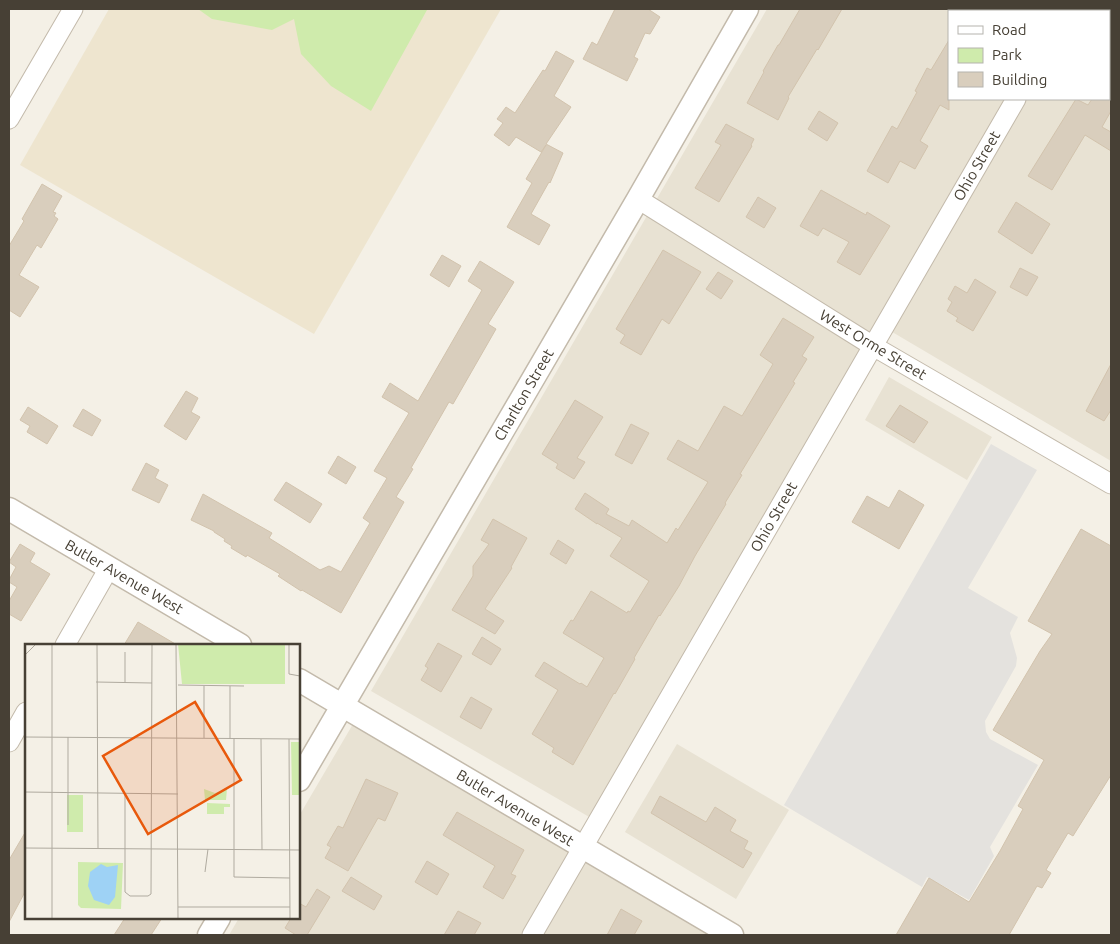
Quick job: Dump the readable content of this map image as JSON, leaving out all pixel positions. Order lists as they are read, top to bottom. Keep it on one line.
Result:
{"streets":{"street":["Ohio Street","West Orme Street","Charlton Street","Butler Avenue West"]},"crossings":[["Ohio Street","West Orme Street"],["Ohio Street","Butler Avenue West"],["West Orme Street","Charlton Street"],["Charlton Street","Butler Avenue West"]],"legend":["Road","Park","Building"]}
